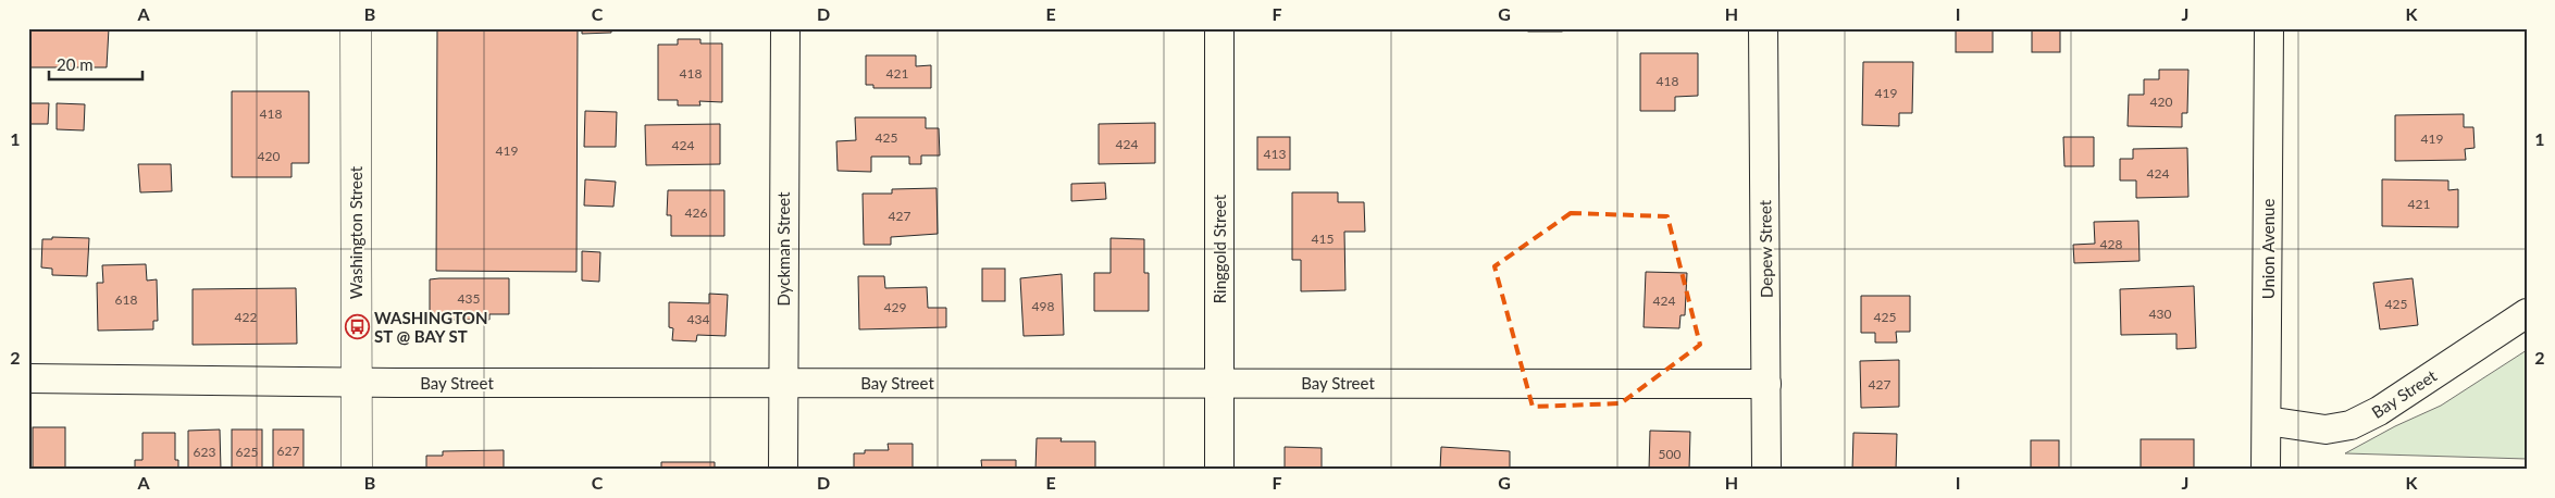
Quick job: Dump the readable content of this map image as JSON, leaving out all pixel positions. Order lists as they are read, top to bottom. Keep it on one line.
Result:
{"streets":{"street":["Washington Street","Dyckman Street","Ringgold Street","Depew Street","Union Avenue","Bay Street"]},"crossings":[["Washington Street","Bay Street"],["Dyckman Street","Bay Street"],["Ringgold Street","Bay Street"],["Depew Street","Bay Street"],["Union Avenue","Bay Street"]],"places":{"bus stop":["WASHINGTON ST @ BAY ST"]},"house_numbers":["418","421","418","419","420","418","425","419","424","424","419","413","420","424","421","426","427","415","428","435","618","424","425","498","429","430","422","425","434","427","627","623","625","500"],"scale_bar":"20 m","grid":{"columns":["A","B","C","D","E","F","G","H","I","J","K"],"rows":["1","2"]}}
